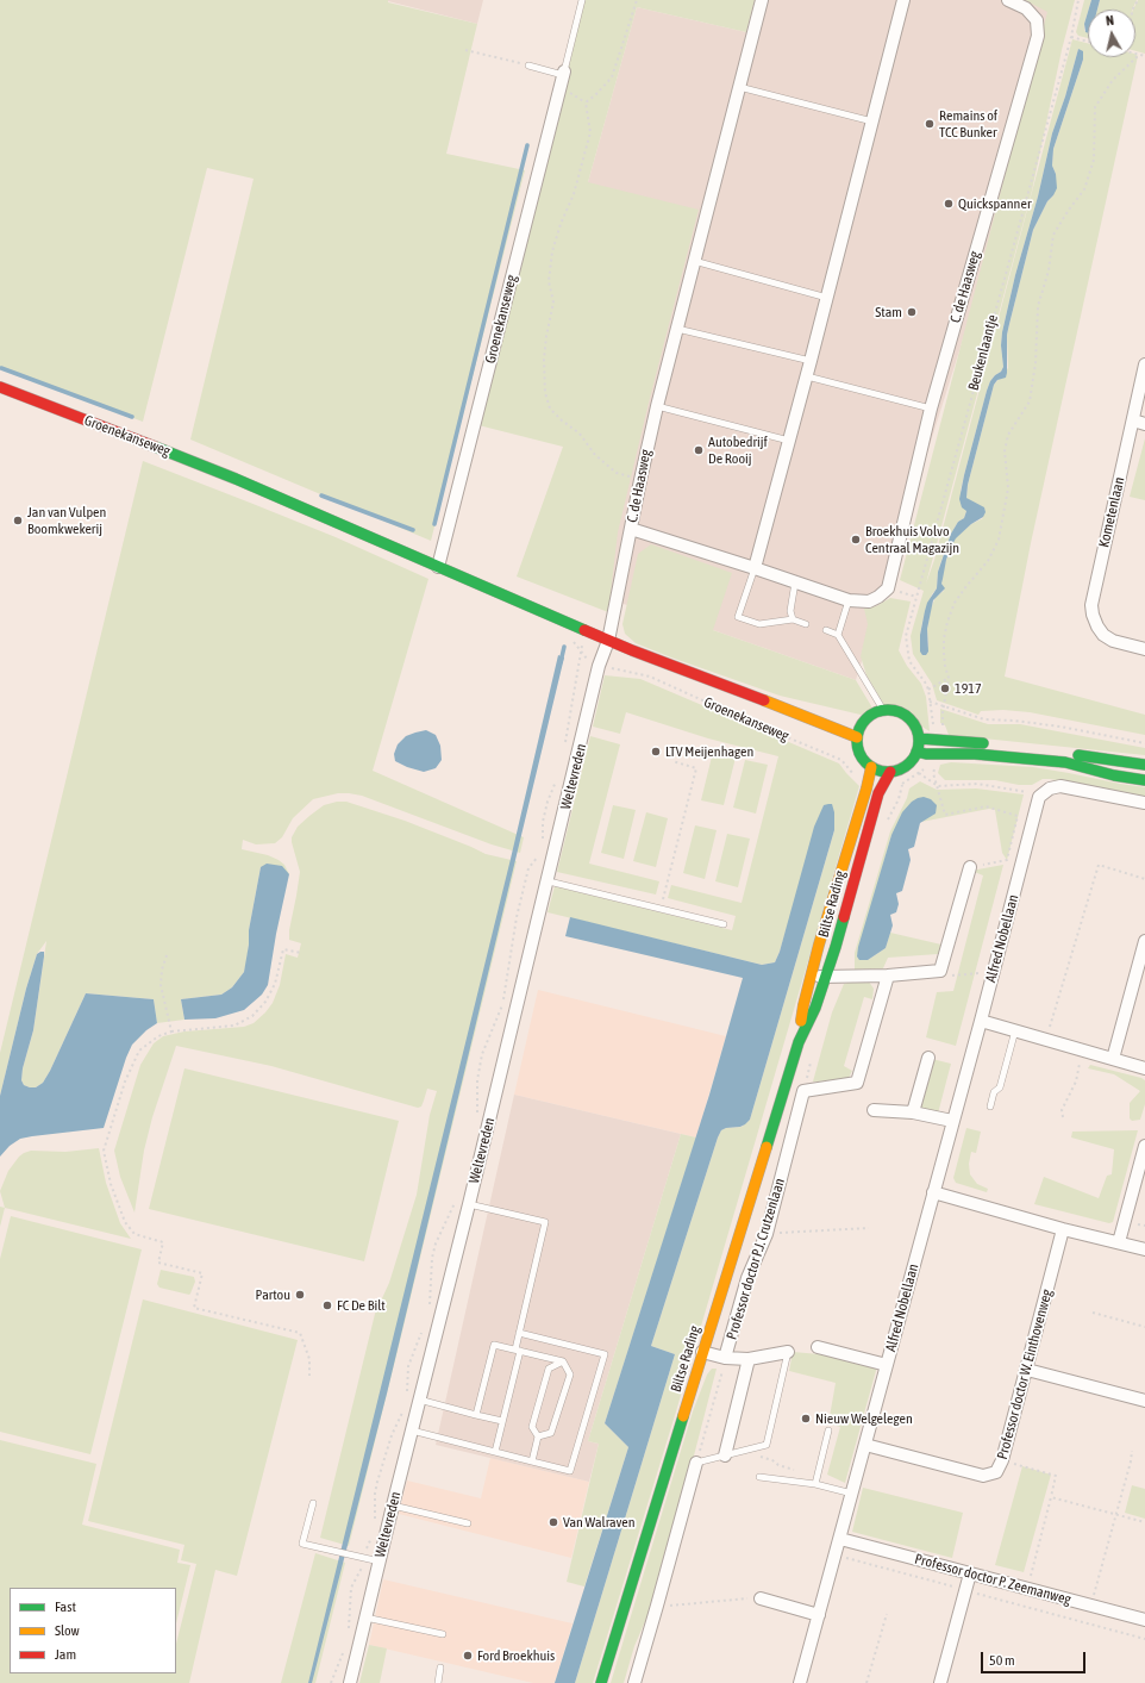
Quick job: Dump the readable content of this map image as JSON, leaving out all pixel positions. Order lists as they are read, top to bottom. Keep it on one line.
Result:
{"streets":{"main road":["Groenekanseweg","Biltse Rading"],"street":["C. de Haasweg","Kometenlaan","Weltevreden","Alfred Nobellaan","Professor doctor P.J. Crutzenlaan","Professor doctor W. Einthovenweg","Professor doctor P. Zeemanweg"],"path":["Beukenlaantje"]},"crossings":[["C. de Haasweg","Weltevreden"],["Groenekanseweg","Weltevreden"],["Groenekanseweg","Biltse Rading"],["Biltse Rading","Professor doctor P.J. Crutzenlaan"],["Alfred Nobellaan","Professor doctor W. Einthovenweg"],["Alfred Nobellaan","Professor doctor P. Zeemanweg"]],"places":["Remains of TCC Bunker","Quickspanner","Stam","Autobedrijf De Rooij","Jan van Vulpen Boomkwekerij","Broekhuis Volvo Centraal Magazijn","1917","LTV Meijenhagen","Partou","FC De Bilt","Nieuw Welgelegen","Van Walraven","Ford Broekhuis"],"legend":["Fast","Slow","Jam"],"scale_bar":"50 m","north":"top"}
